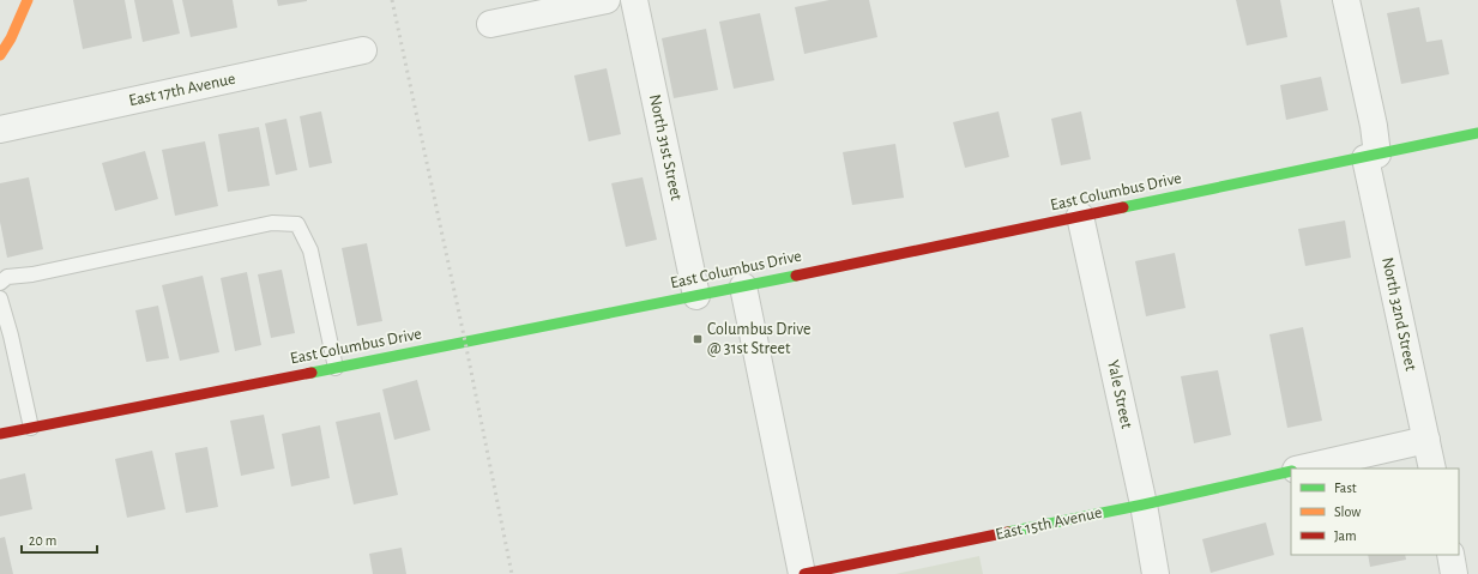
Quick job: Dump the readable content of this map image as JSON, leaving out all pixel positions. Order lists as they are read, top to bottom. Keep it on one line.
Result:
{"streets":{"main road":["East Columbus Drive","East 15th Avenue"],"street":["East 17th Avenue","North 31st Street","North 32nd Street","Yale Street"]},"crossings":[["North 31st Street","East Columbus Drive"],["East Columbus Drive","North 32nd Street"],["East Columbus Drive","Yale Street"],["North 32nd Street","East 15th Avenue"],["Yale Street","East 15th Avenue"]],"places":{"transit":["Columbus Drive @ 31st Street"]},"legend":["Fast","Slow","Jam"],"scale_bar":"20 m"}
